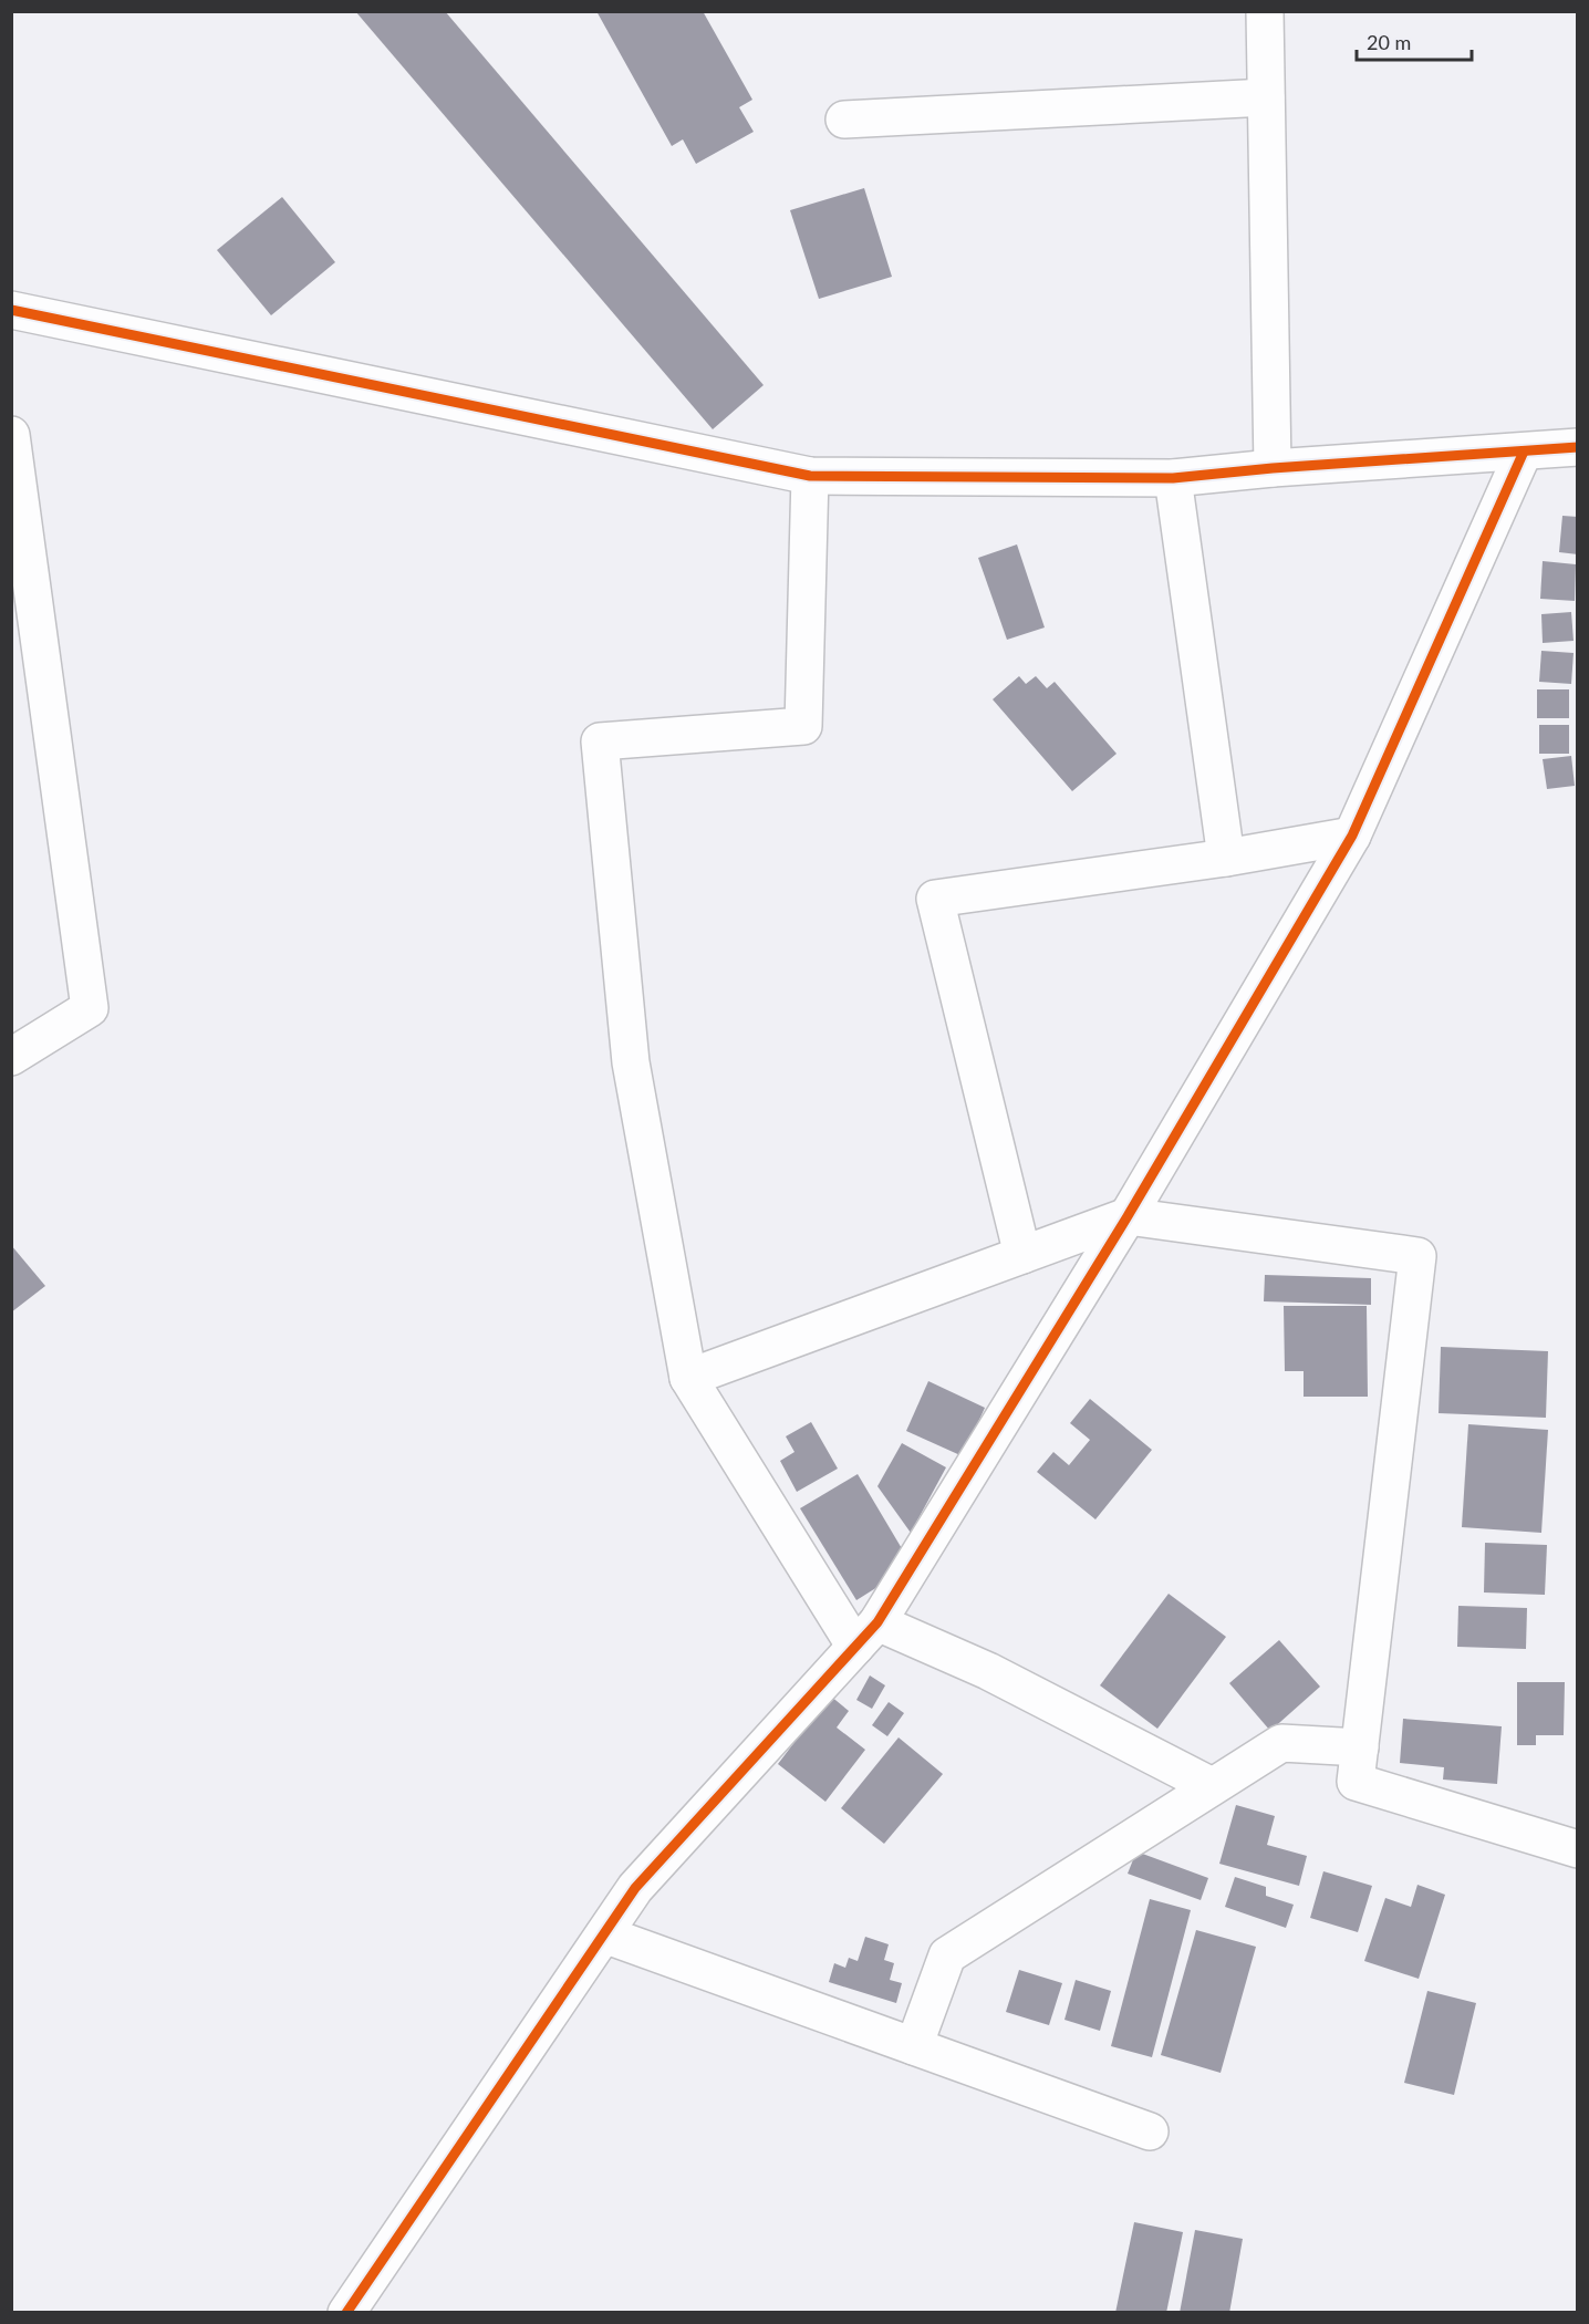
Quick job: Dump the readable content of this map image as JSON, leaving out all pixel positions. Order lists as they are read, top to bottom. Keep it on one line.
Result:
{"scale_bar":"20 m"}
